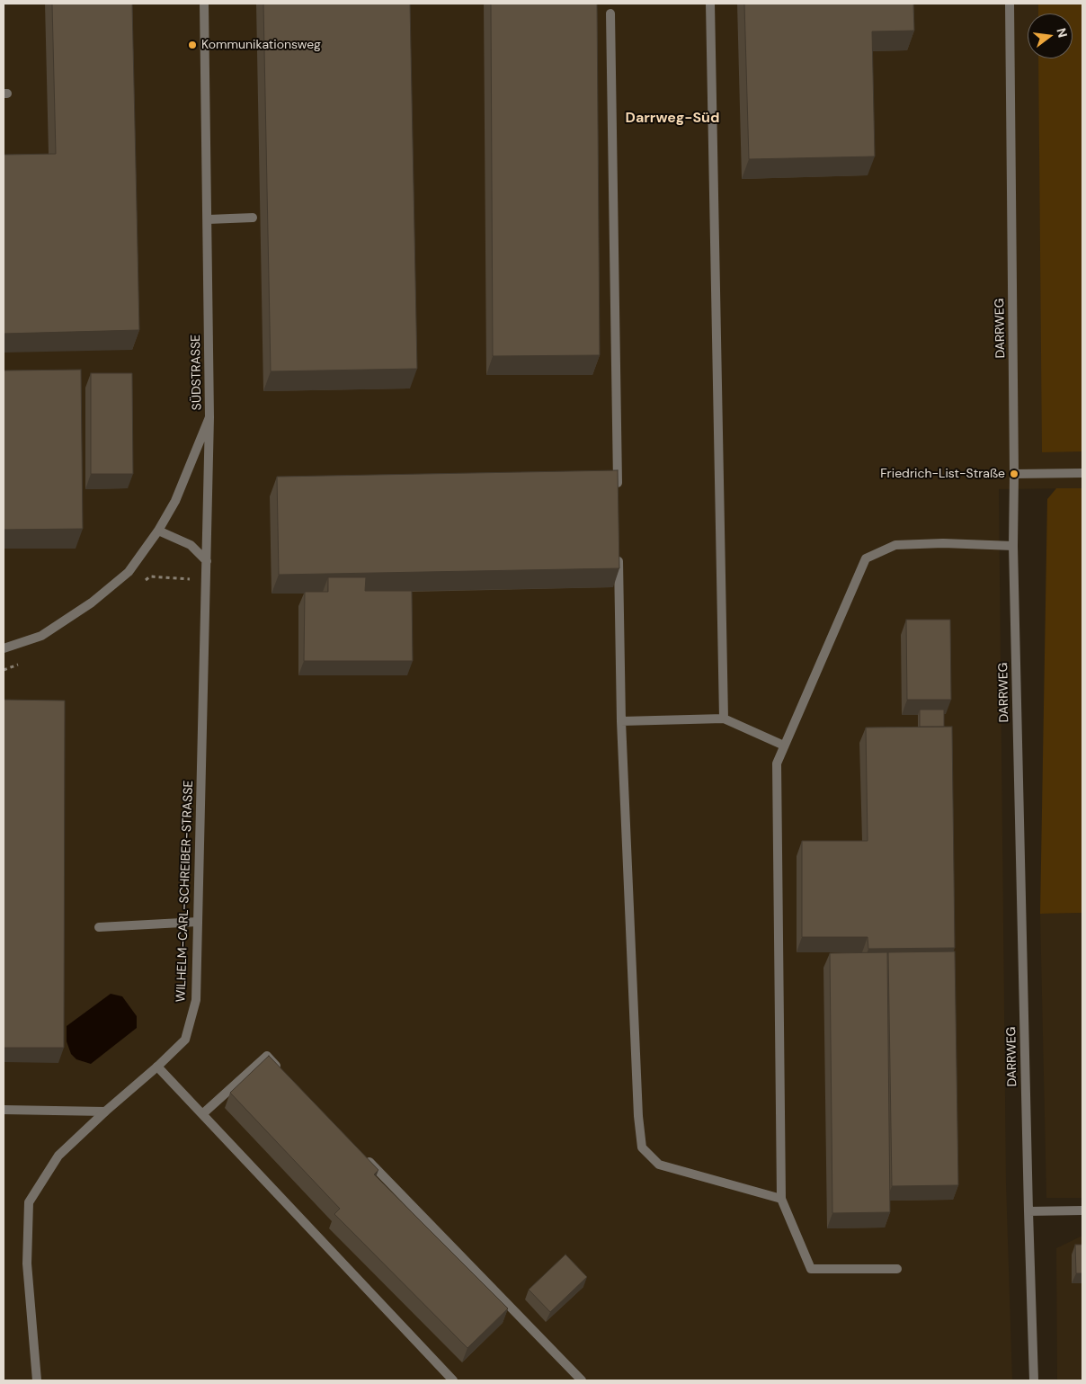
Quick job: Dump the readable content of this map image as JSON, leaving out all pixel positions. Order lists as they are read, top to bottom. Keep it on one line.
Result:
{"streets":{"street":["DARRWEG","SÜDSTRASSE","WILHELM-CARL-SCHREIBER-STRASSE"]},"crossings":[["SÜDSTRASSE","WILHELM-CARL-SCHREIBER-STRASSE"]],"districts":["Darrweg-Süd"],"places":["Kommunikationsweg","Friedrich-List-Straße"],"north":"right"}
